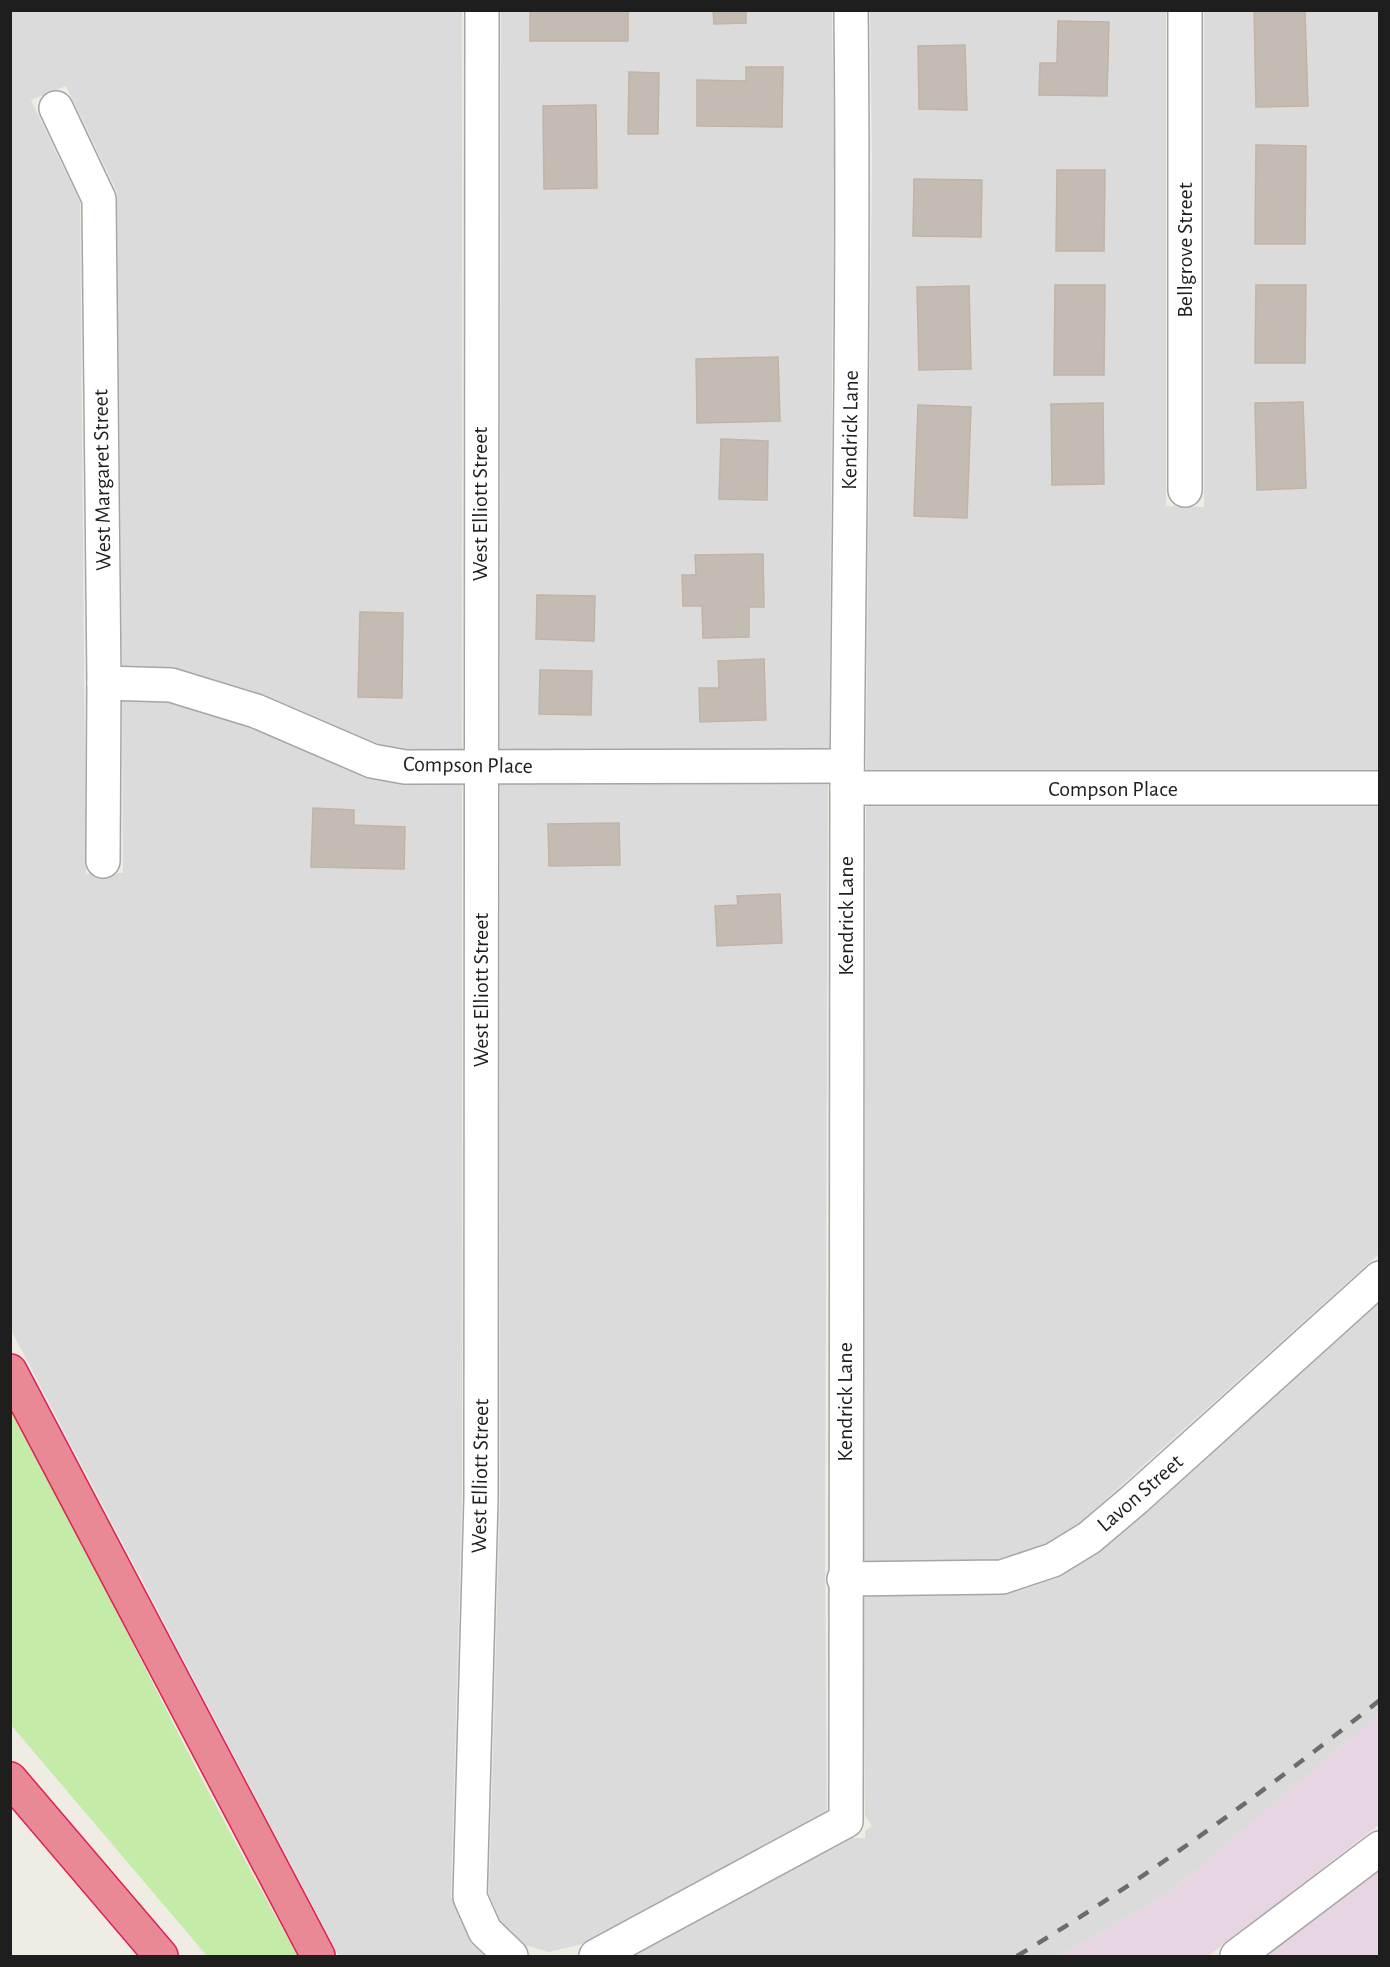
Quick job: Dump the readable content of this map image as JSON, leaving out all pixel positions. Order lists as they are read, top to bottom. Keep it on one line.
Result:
{"streets":{"street":["Bellgrove Street","Kendrick Lane","West Margaret Street","West Elliott Street","Compson Place","Lavon Street"]},"crossings":[["Kendrick Lane","Compson Place"],["Kendrick Lane","Lavon Street"],["West Margaret Street","Compson Place"],["West Elliott Street","Compson Place"]]}
